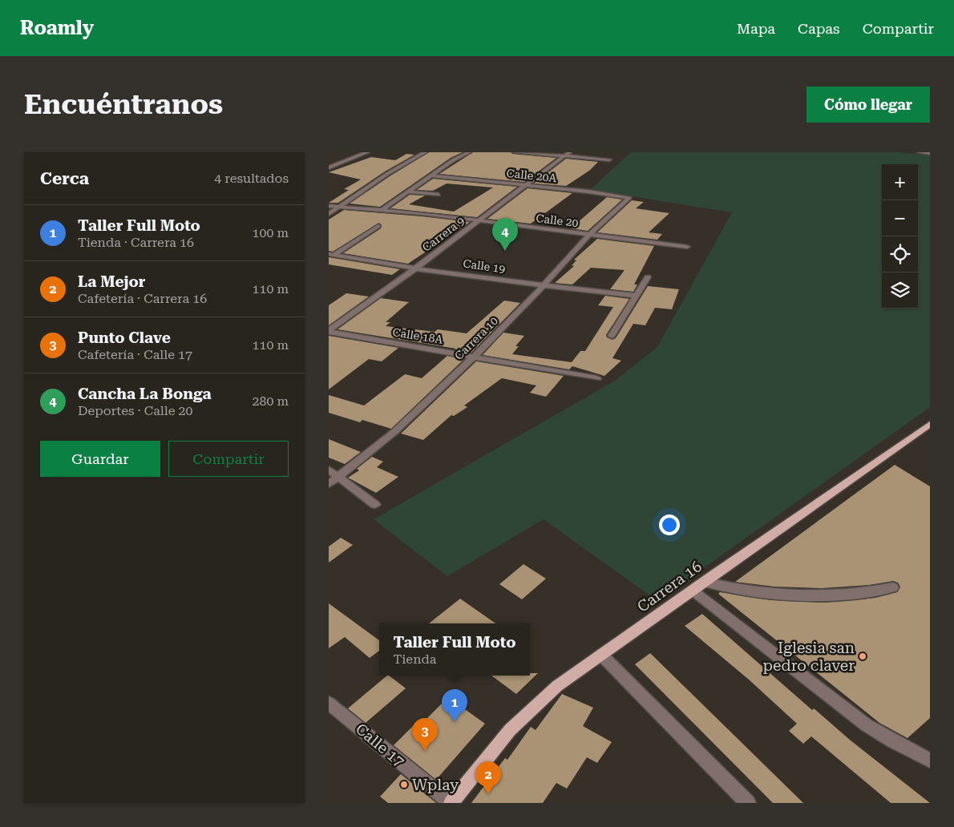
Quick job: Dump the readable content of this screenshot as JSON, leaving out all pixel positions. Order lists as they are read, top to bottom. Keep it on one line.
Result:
{"streets":{"main road":["Carrera 16"],"street":["Calle 20A","Calle 20","Carrera 9","Calle 19","Calle 18A","Carrera 10","Calle 17"]},"crossings":[["Calle 20A","Carrera 9"],["Calle 20A","Carrera 10"],["Calle 20","Carrera 9"],["Calle 20","Carrera 10"],["Carrera 9","Calle 19"],["Carrera 9","Calle 18A"],["Calle 19","Carrera 10"],["Calle 18A","Carrera 10"],["Carrera 16","Calle 17"]],"places":["Iglesia san pedro claver","Wplay"],"page":{"header":"Roamly","nav":["Mapa","Capas","Compartir"],"buttons":["Cómo llegar",["Guardar","Compartir"]],"title":"Encuéntranos","heading":["Cerca","4 resultados"],"map_buttons":["+","−"],"list":[{"mark":"1","name":"Taller Full Moto","note":"Tienda · Carrera 16","value":"100 m"},{"mark":"2","name":"La Mejor","note":"Cafetería · Carrera 16","value":"110 m"},{"mark":"3","name":"Punto Clave","note":"Cafetería · Calle 17","value":"110 m"},{"mark":"4","name":"Cancha La Bonga","note":"Deportes · Calle 20","value":"280 m"}],"pins":["4","1","3","2"],"popup":["Taller Full Moto","Tienda"]}}
